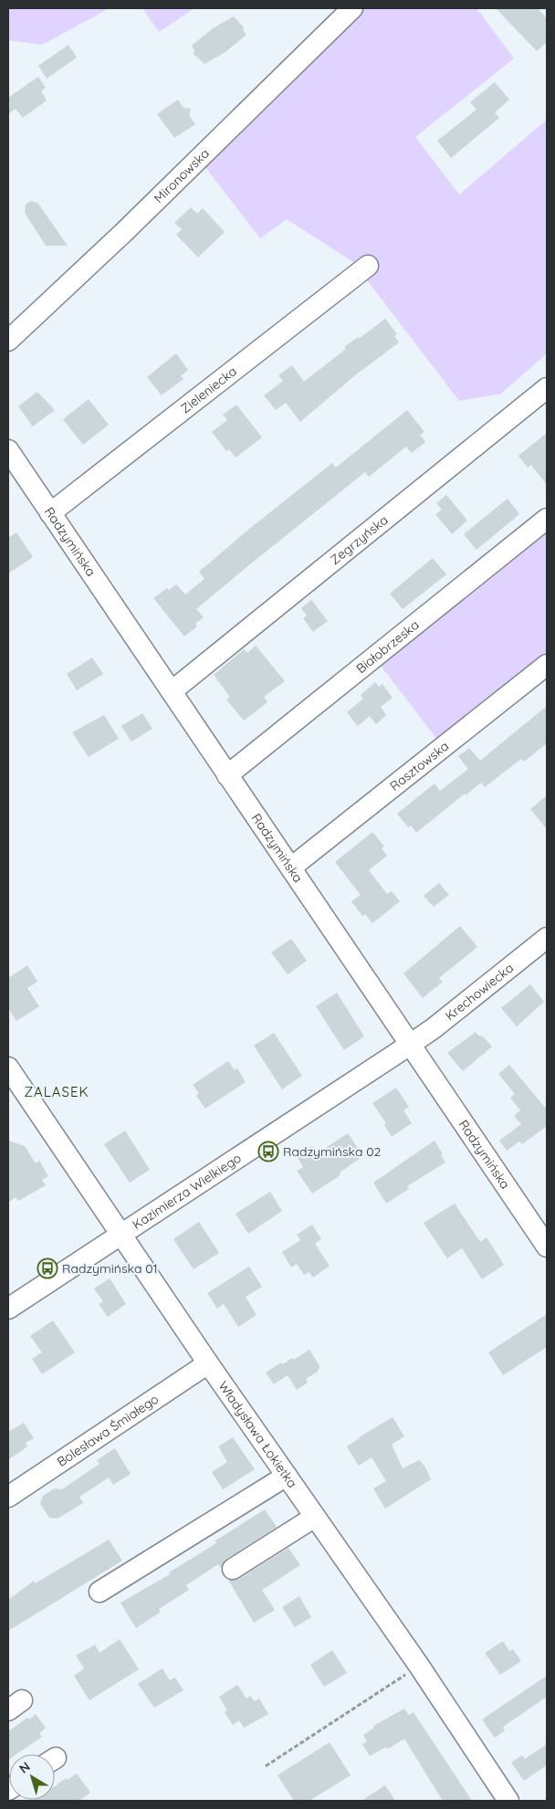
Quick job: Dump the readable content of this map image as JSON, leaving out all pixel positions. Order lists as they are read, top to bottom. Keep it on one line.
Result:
{"streets":{"street":["Mironowska","Zieleniecka","Zegrzyńska","Radzymińska","Białobrzeska","Rasztowska","Krechowiecka","Kazimierza Wielkiego","Bolesława Śmiałego","Władysława Łokietka"]},"crossings":[["Zieleniecka","Radzymińska"],["Zegrzyńska","Radzymińska"],["Radzymińska","Białobrzeska"],["Radzymińska","Rasztowska"],["Radzymińska","Krechowiecka"],["Radzymińska","Kazimierza Wielkiego"],["Krechowiecka","Kazimierza Wielkiego"],["Kazimierza Wielkiego","Władysława Łokietka"],["Bolesława Śmiałego","Władysława Łokietka"]],"districts":["ZALASEK"],"places":{"bus stop":["Radzymińska 02","Radzymińska 01"]},"north":"top left"}
